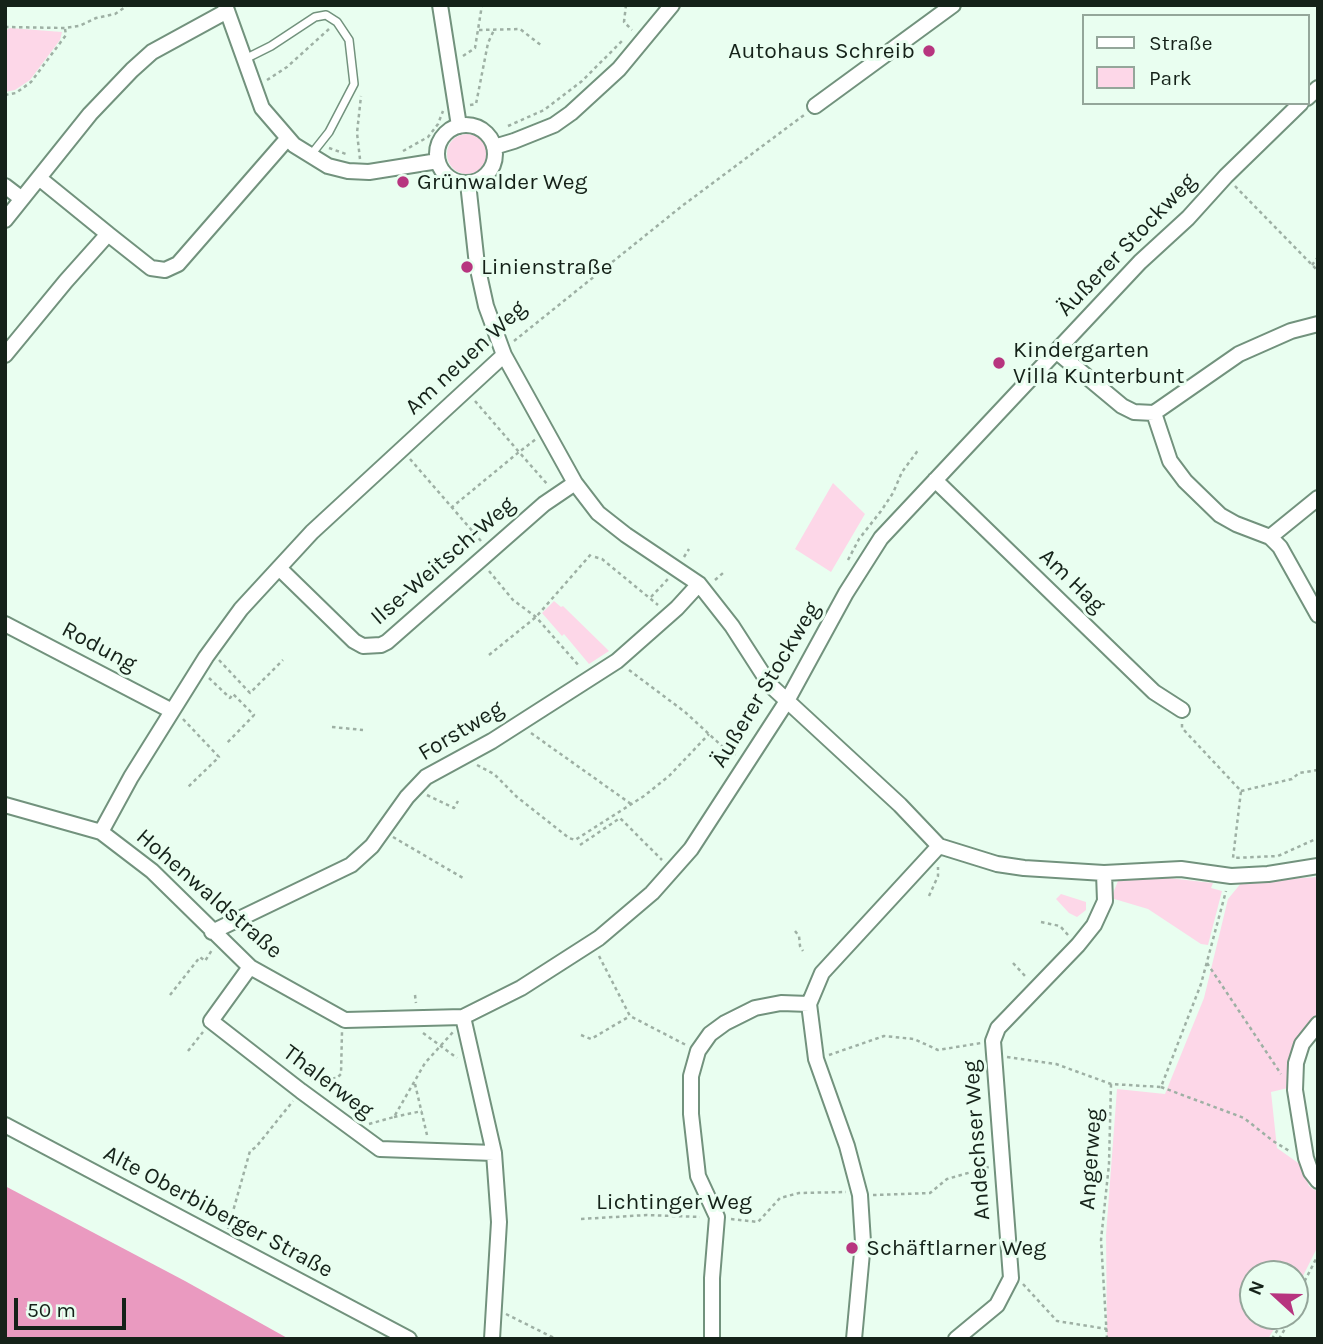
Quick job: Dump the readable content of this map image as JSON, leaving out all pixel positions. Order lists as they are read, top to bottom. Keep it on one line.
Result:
{"streets":{"street":["Äußerer Stockweg","Am neuen Weg","Ilse-Weitsch-Weg","Am Hag","Rodung","Forstweg","Hohenwaldstraße","Thalerweg","Andechser Weg","Alte Oberbiberger Straße"],"path":["Angerweg","Lichtinger Weg"]},"crossings":[["Äußerer Stockweg","Am Hag"],["Äußerer Stockweg","Hohenwaldstraße"],["Am neuen Weg","Ilse-Weitsch-Weg"],["Am neuen Weg","Rodung"],["Am neuen Weg","Hohenwaldstraße"],["Forstweg","Hohenwaldstraße"],["Andechser Weg","Lichtinger Weg"]],"places":["Autohaus Schreib","Grünwalder Weg","Linienstraße","Kindergarten Villa Kunterbunt","Schäftlarner Weg"],"legend":["Straße","Park"],"scale_bar":"50 m","north":"left"}
